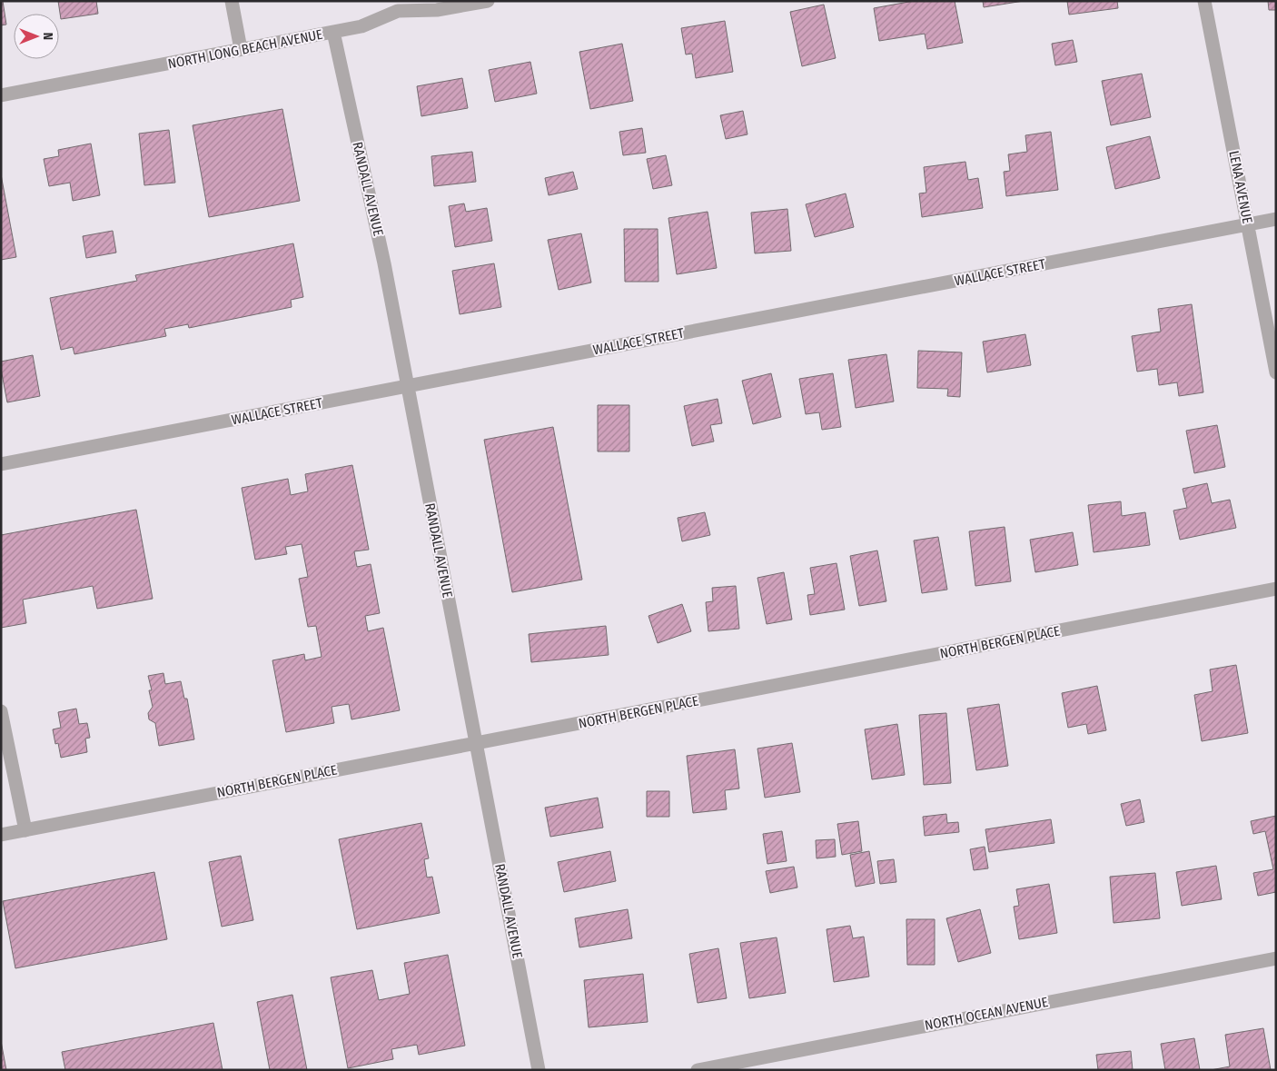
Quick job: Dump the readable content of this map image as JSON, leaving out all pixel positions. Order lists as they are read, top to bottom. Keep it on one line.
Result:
{"streets":{"street":["NORTH LONG BEACH AVENUE","LENA AVENUE","RANDALL AVENUE","WALLACE STREET","NORTH BERGEN PLACE","NORTH OCEAN AVENUE"]},"crossings":[["NORTH LONG BEACH AVENUE","RANDALL AVENUE"],["LENA AVENUE","WALLACE STREET"],["RANDALL AVENUE","WALLACE STREET"],["RANDALL AVENUE","NORTH BERGEN PLACE"]],"north":"right"}
